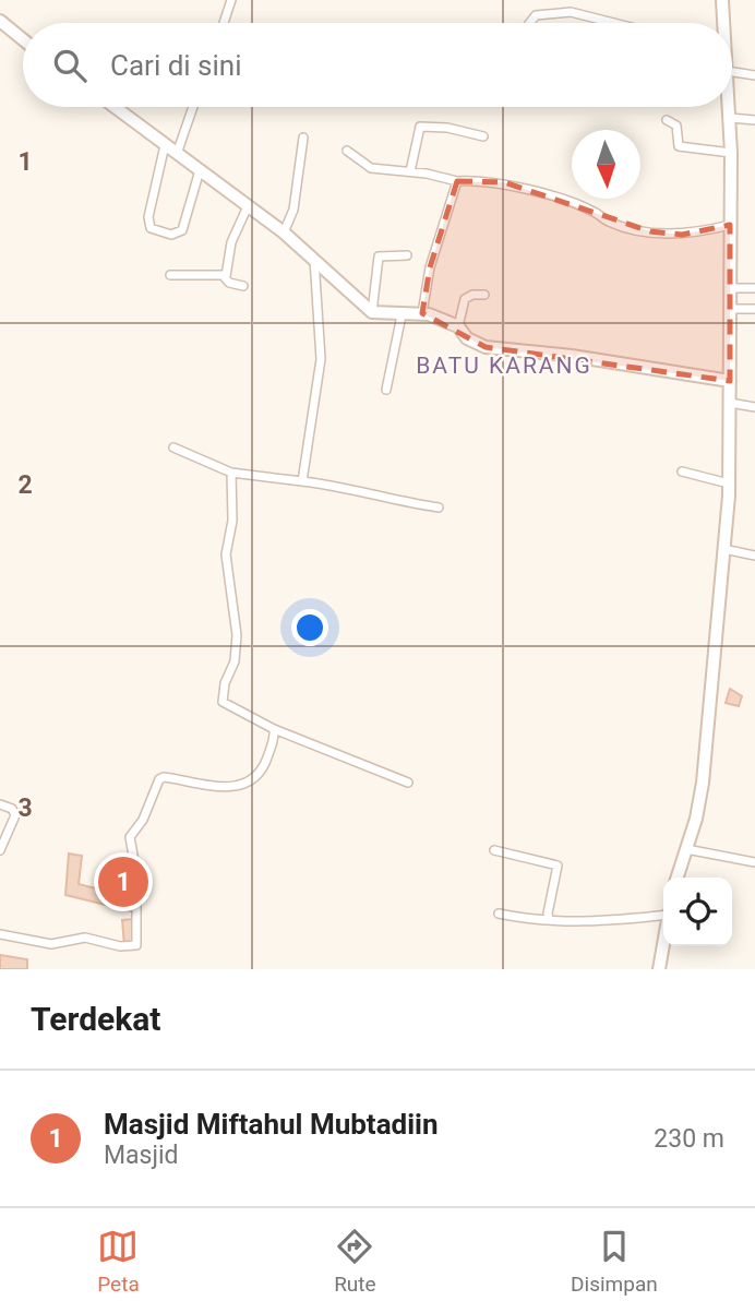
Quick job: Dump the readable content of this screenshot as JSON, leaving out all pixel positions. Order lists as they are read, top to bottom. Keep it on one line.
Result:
{"districts":["BATU KARANG"],"north":"bottom","page":{"search":"Cari di sini","pins":"1","heading":"Terdekat","list":[{"mark":"1","name":"Masjid Miftahul Mubtadiin","note":"Masjid","value":"230 m"}],"nav":["Peta","Rute","Disimpan"]},"grid":{"rows":["1","2","3"]}}
